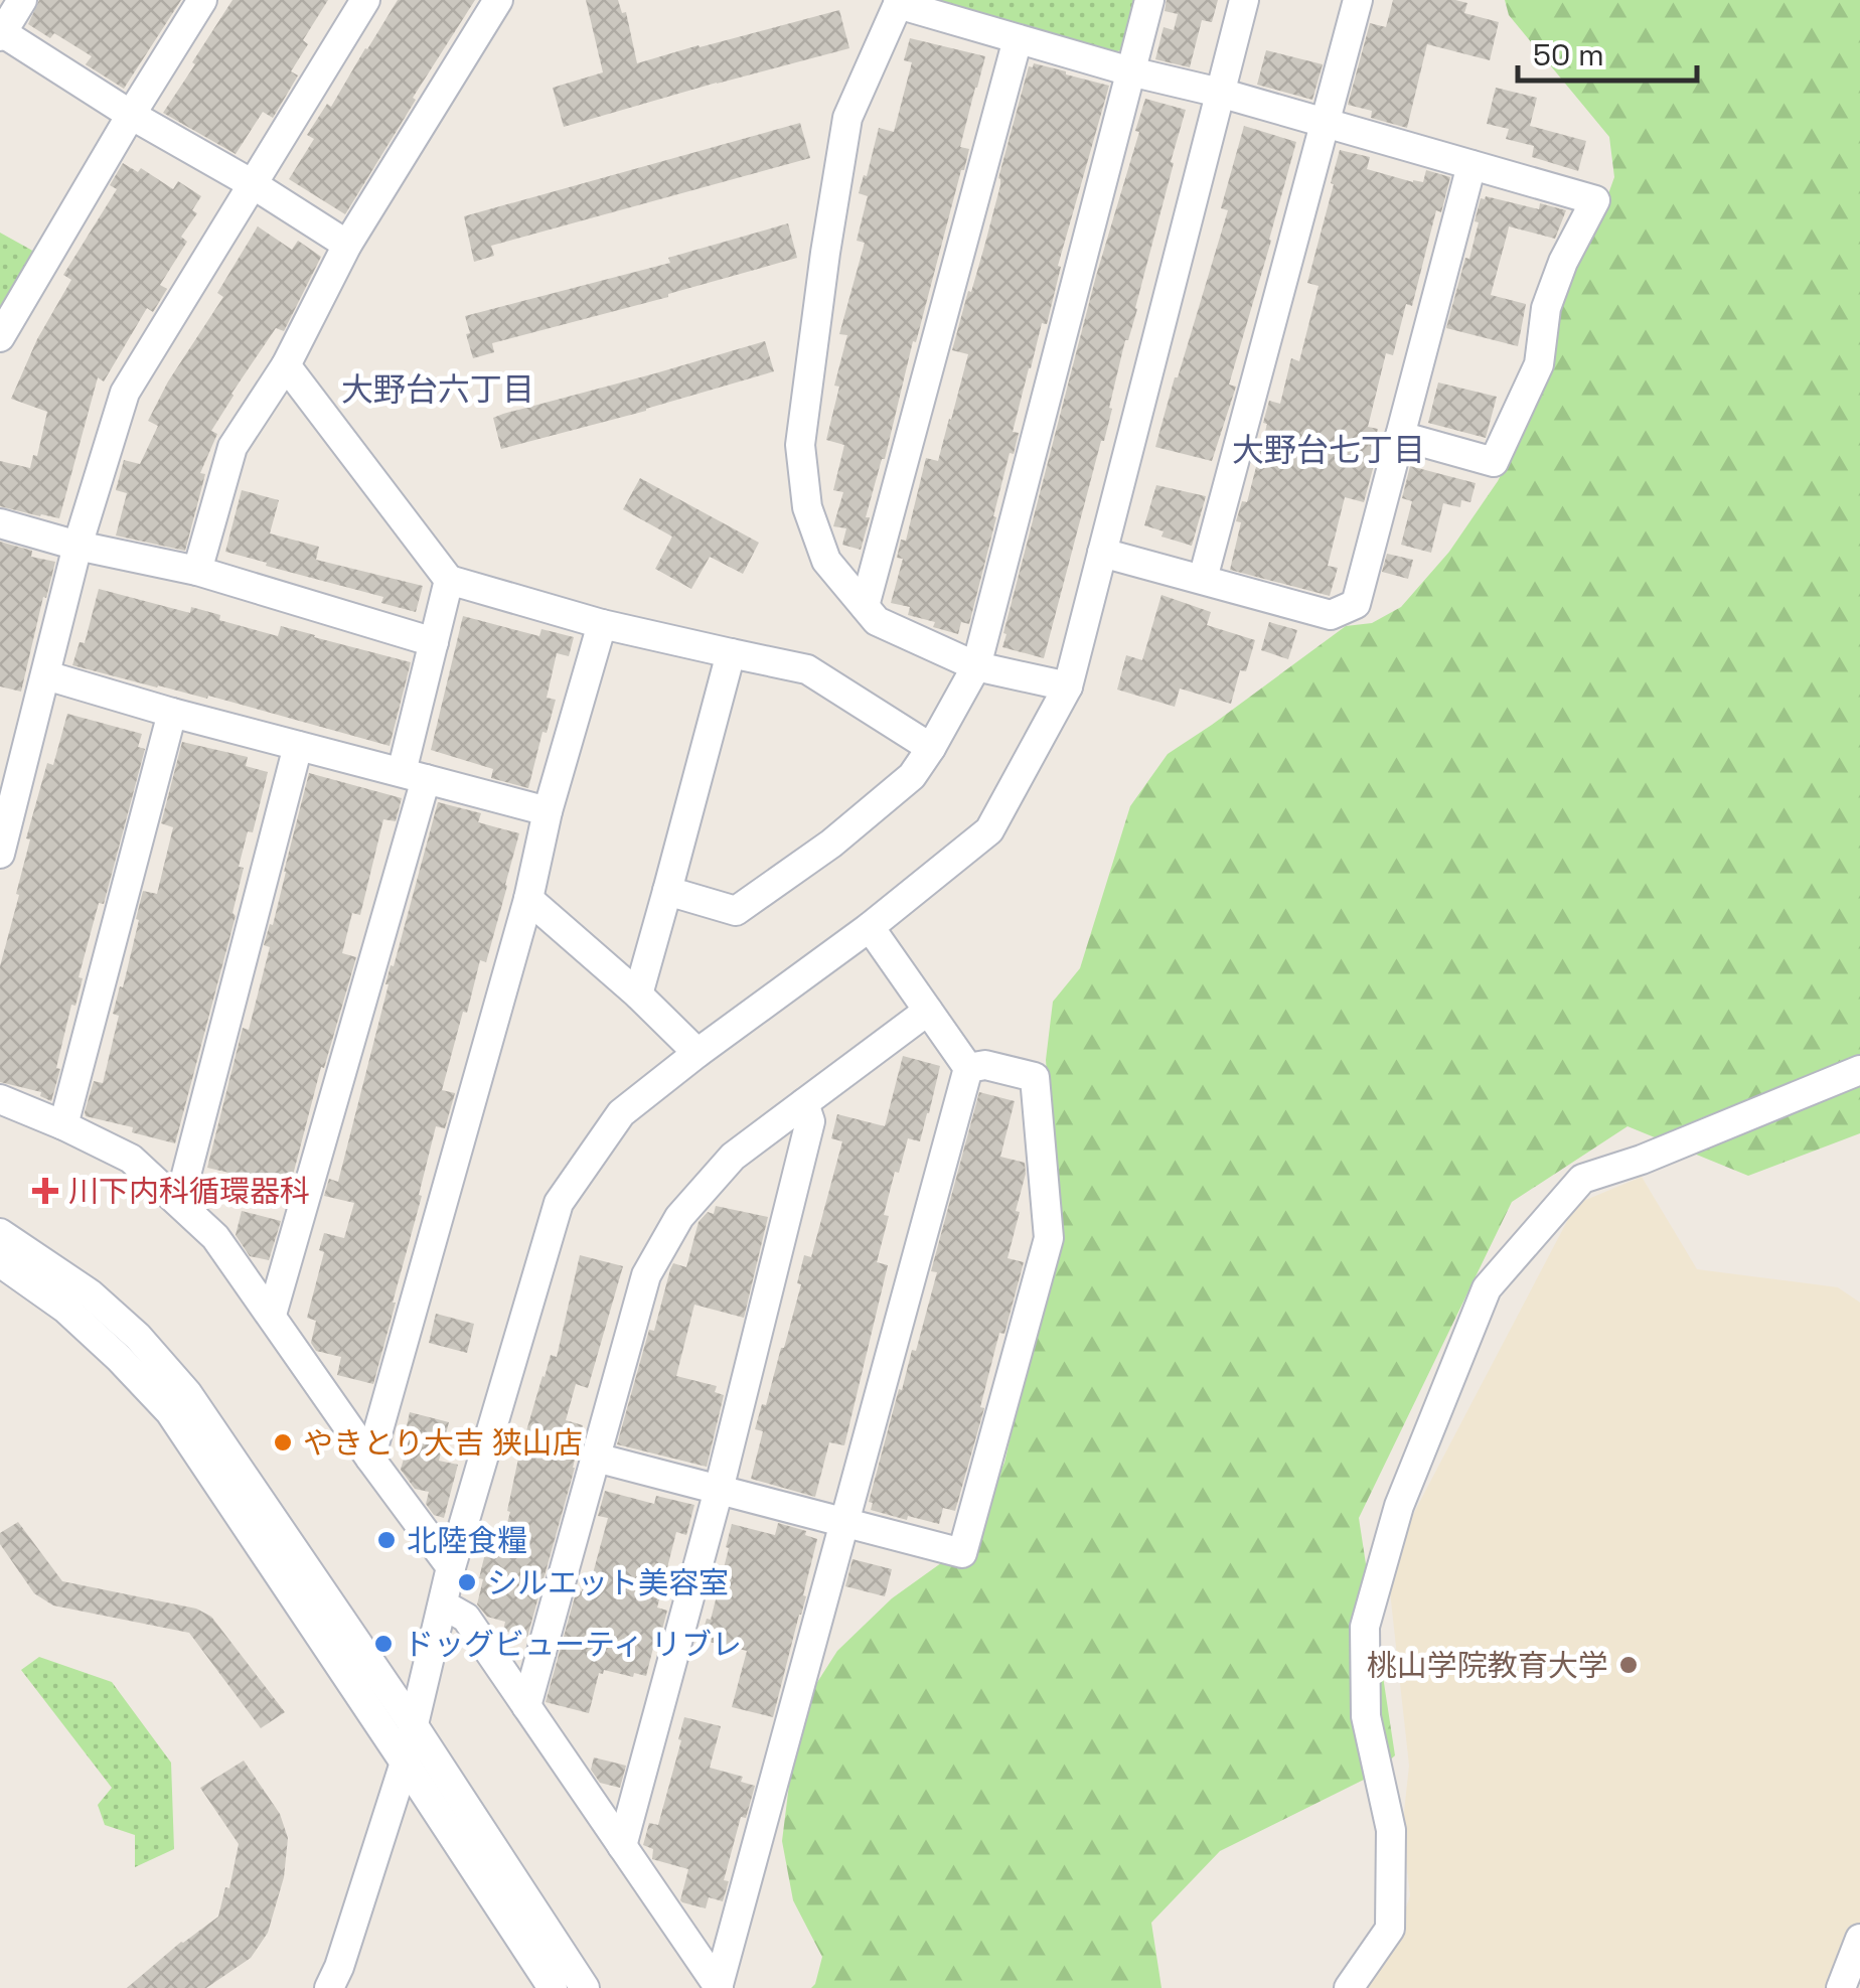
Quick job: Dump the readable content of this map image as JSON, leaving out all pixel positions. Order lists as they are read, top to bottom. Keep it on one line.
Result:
{"districts":["大野台六丁目","大野台七丁目"],"places":{"health":["川下内科循環器科"],"other":["やきとり大吉 狭山店","北陸食糧","シルエット美容室","ドッグビューティ リブレ","桃山学院教育大学"]},"scale_bar":"50 m"}
